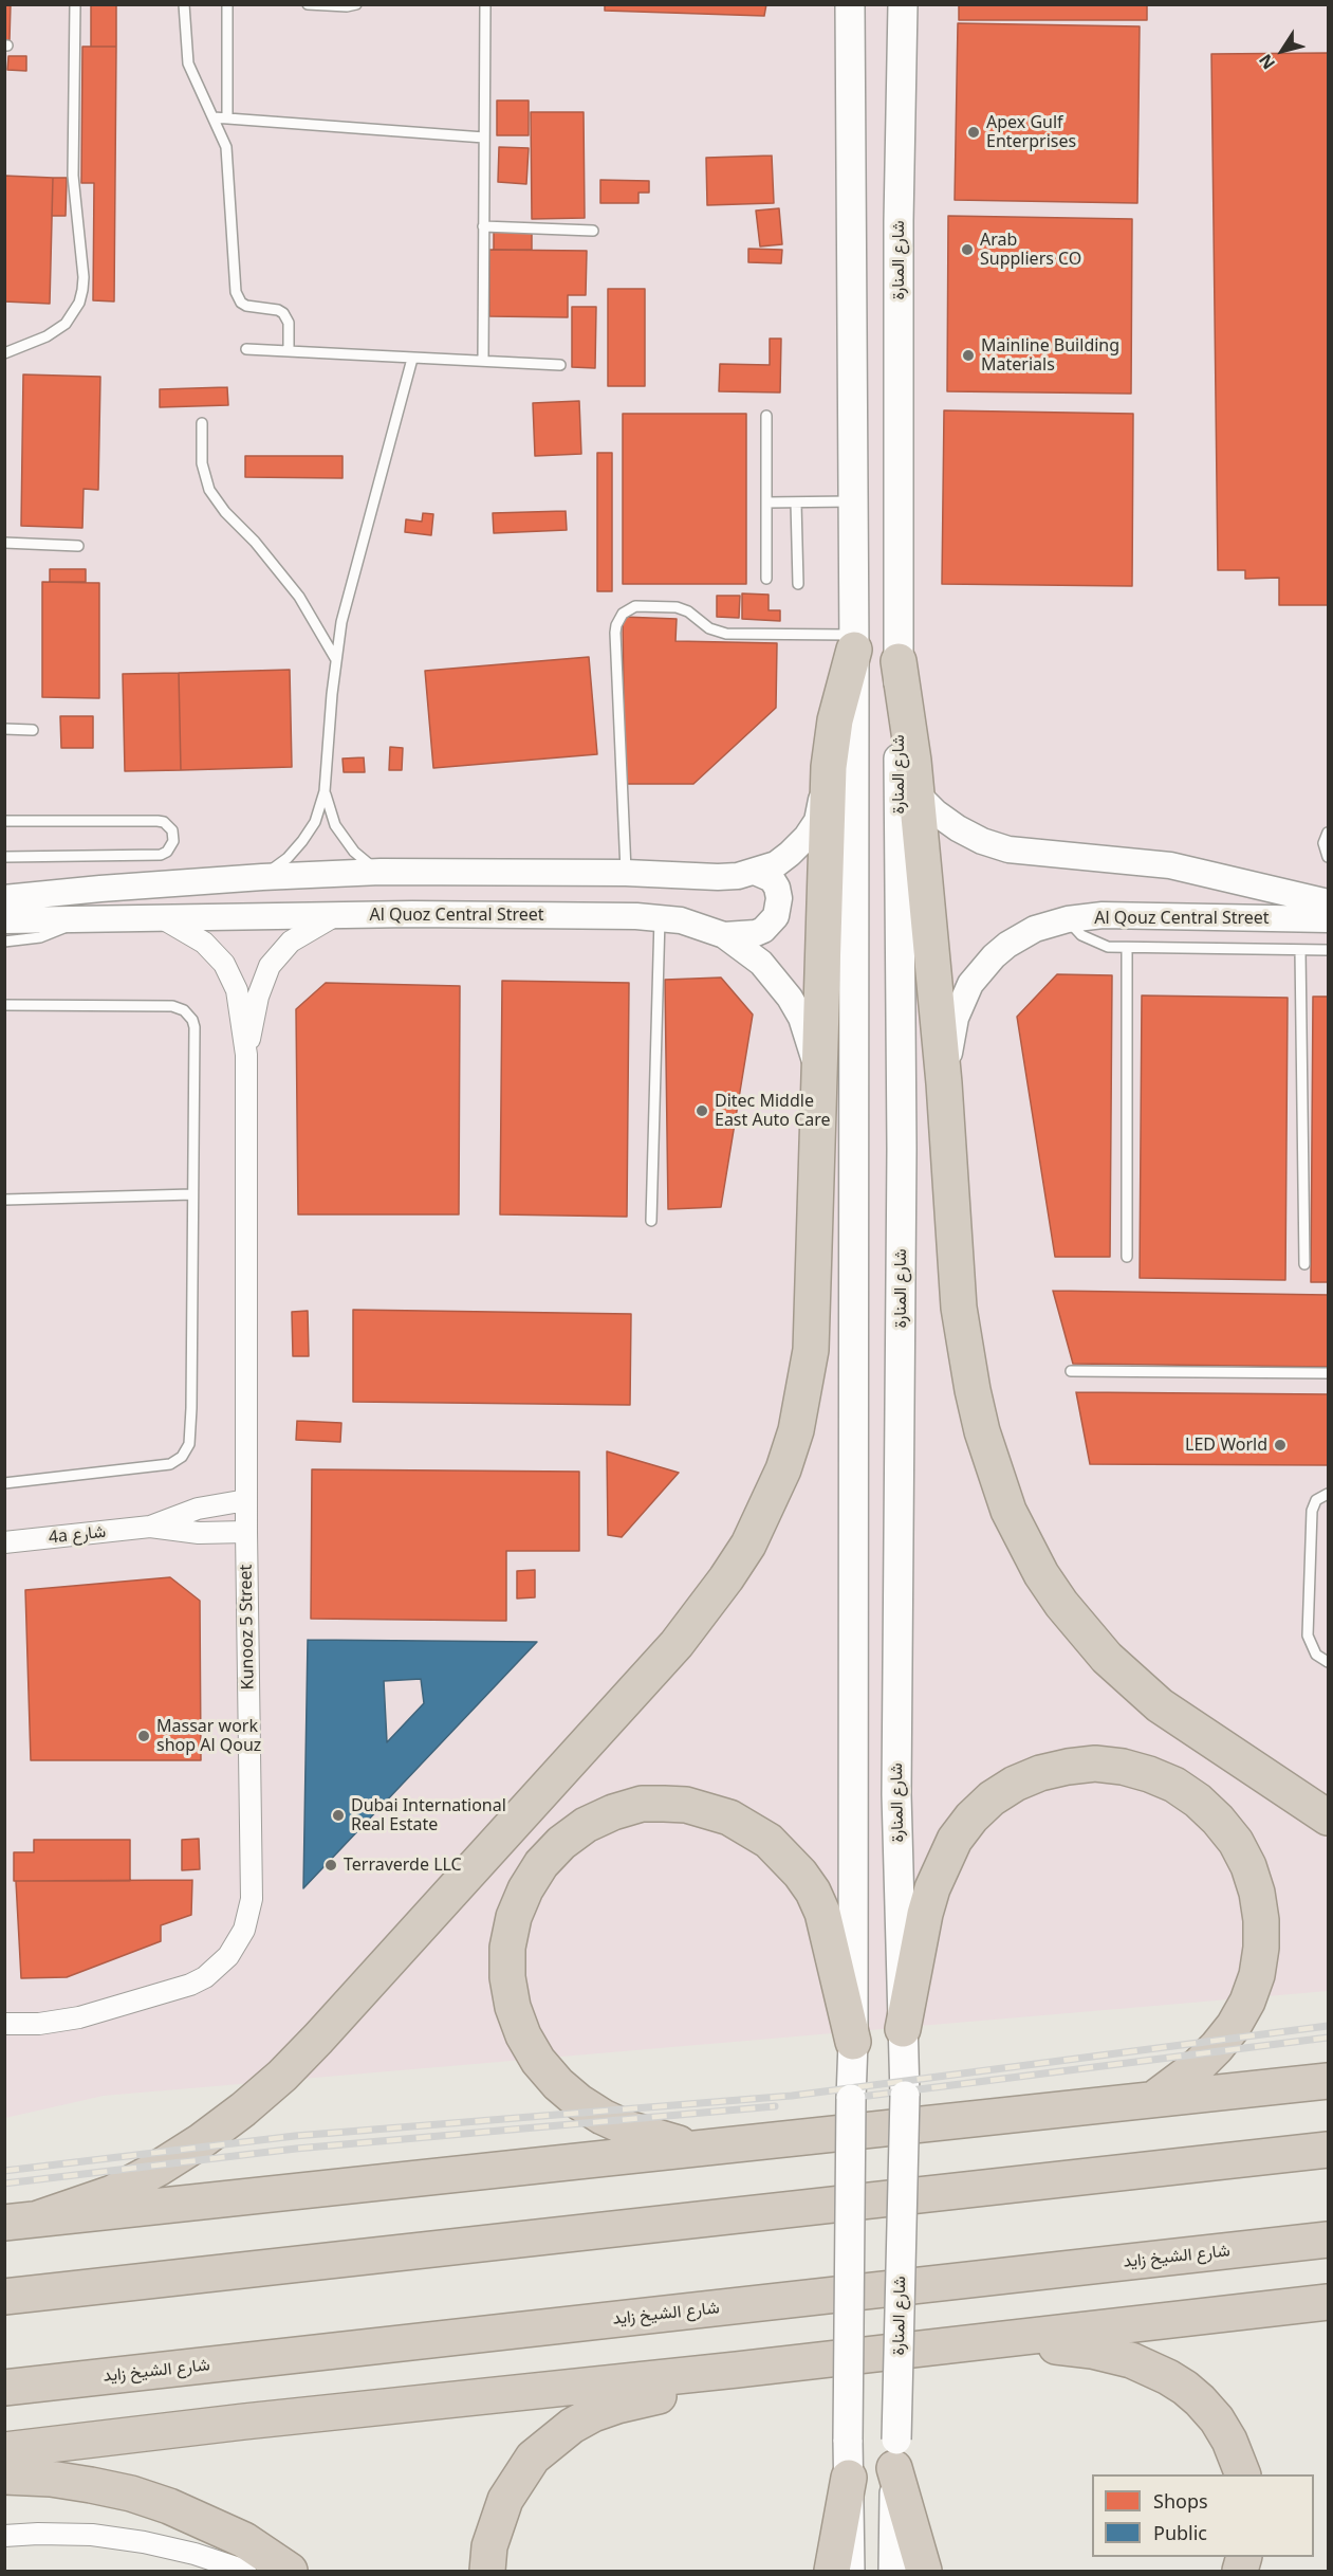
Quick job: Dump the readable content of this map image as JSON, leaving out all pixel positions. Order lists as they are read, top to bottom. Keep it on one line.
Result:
{"streets":{"highway":["شارع الشيخ زايد"],"main road":["شارع المنارة"],"street":["Al Quoz Central Street","Al Qouz Central Street","4a شارع","Kunooz 5 Street"]},"crossings":[["Al Quoz Central Street","Kunooz 5 Street"],["4a شارع","Kunooz 5 Street"]],"places":["Apex Gulf Enterprises","Arab Suppliers CO","Mainline Building Materials","Ditec Middle East Auto Care","LED World","Massar work shop Al Qouz","Dubai International Real Estate","Terraverde LLC"],"legend":["Shops","Public"],"north":"bottom left"}
